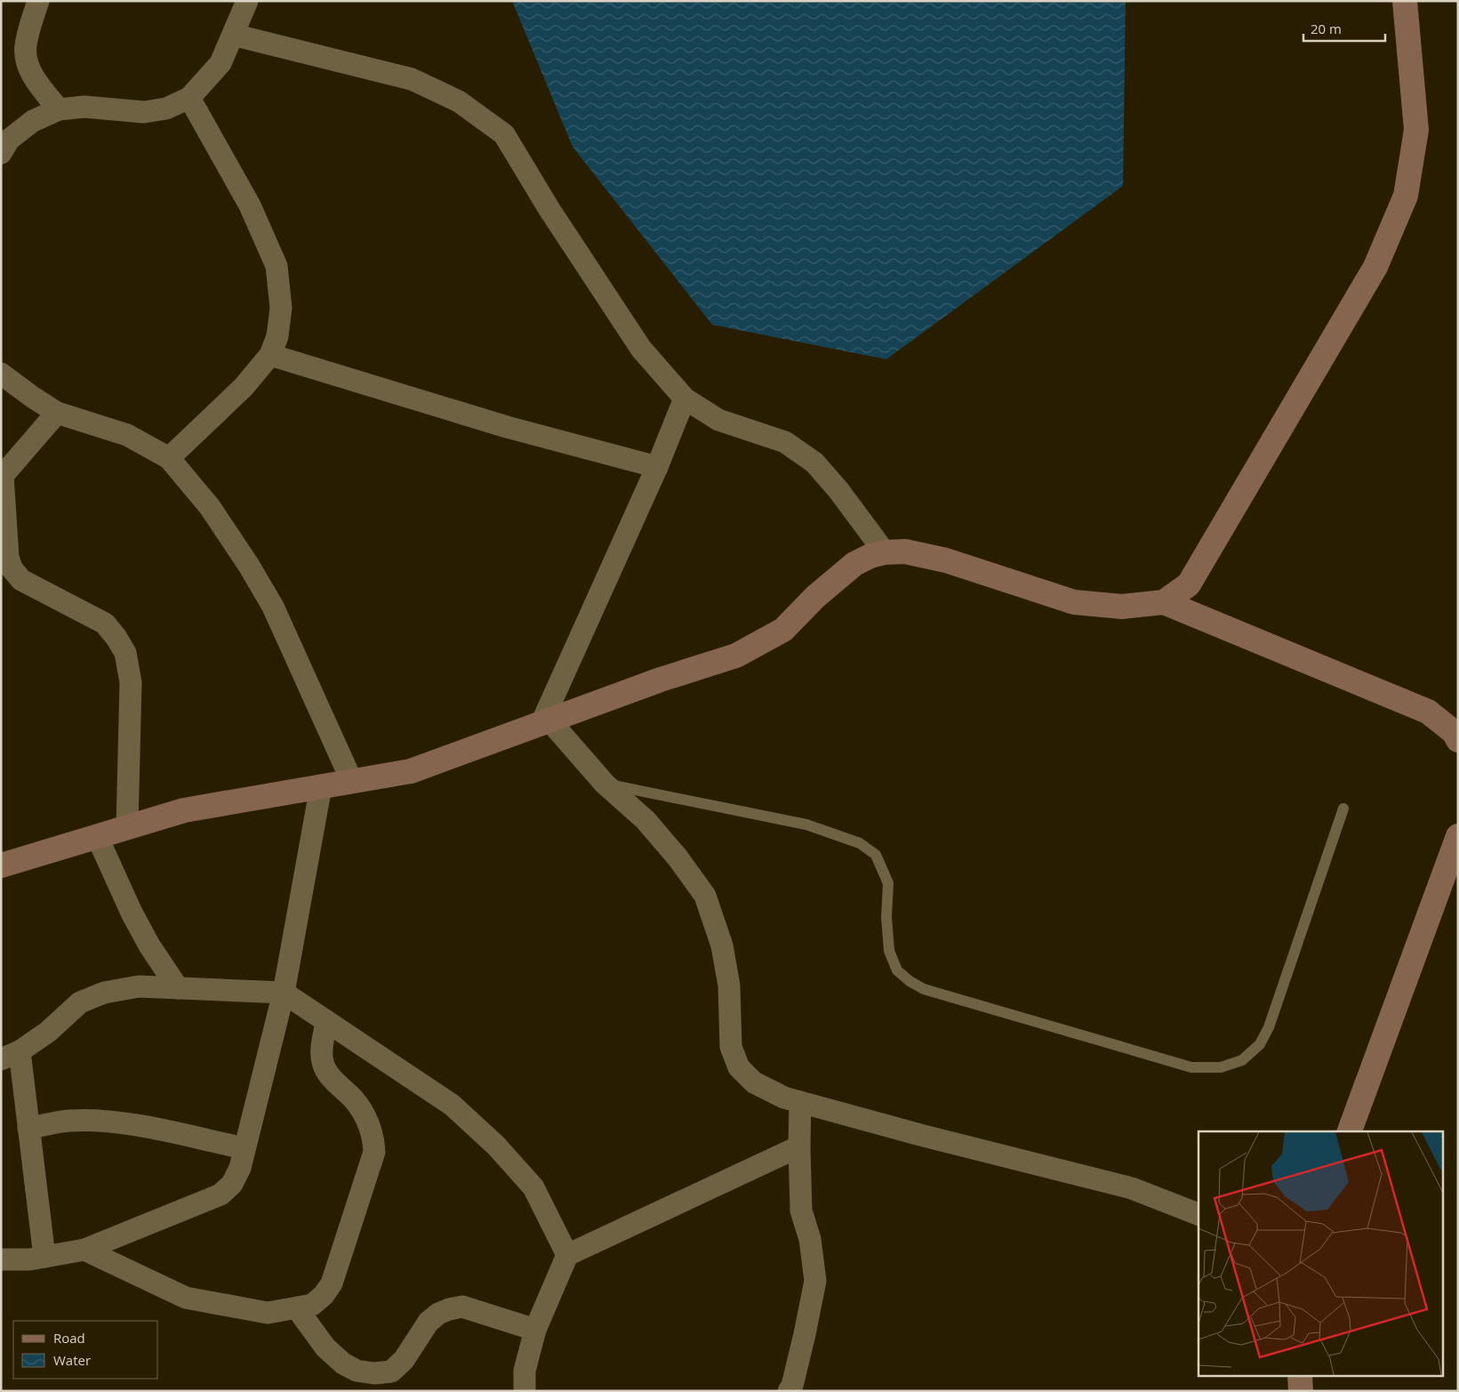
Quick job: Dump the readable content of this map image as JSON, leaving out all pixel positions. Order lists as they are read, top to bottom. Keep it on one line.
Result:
{"legend":["Road","Water"],"scale_bar":"20 m"}
